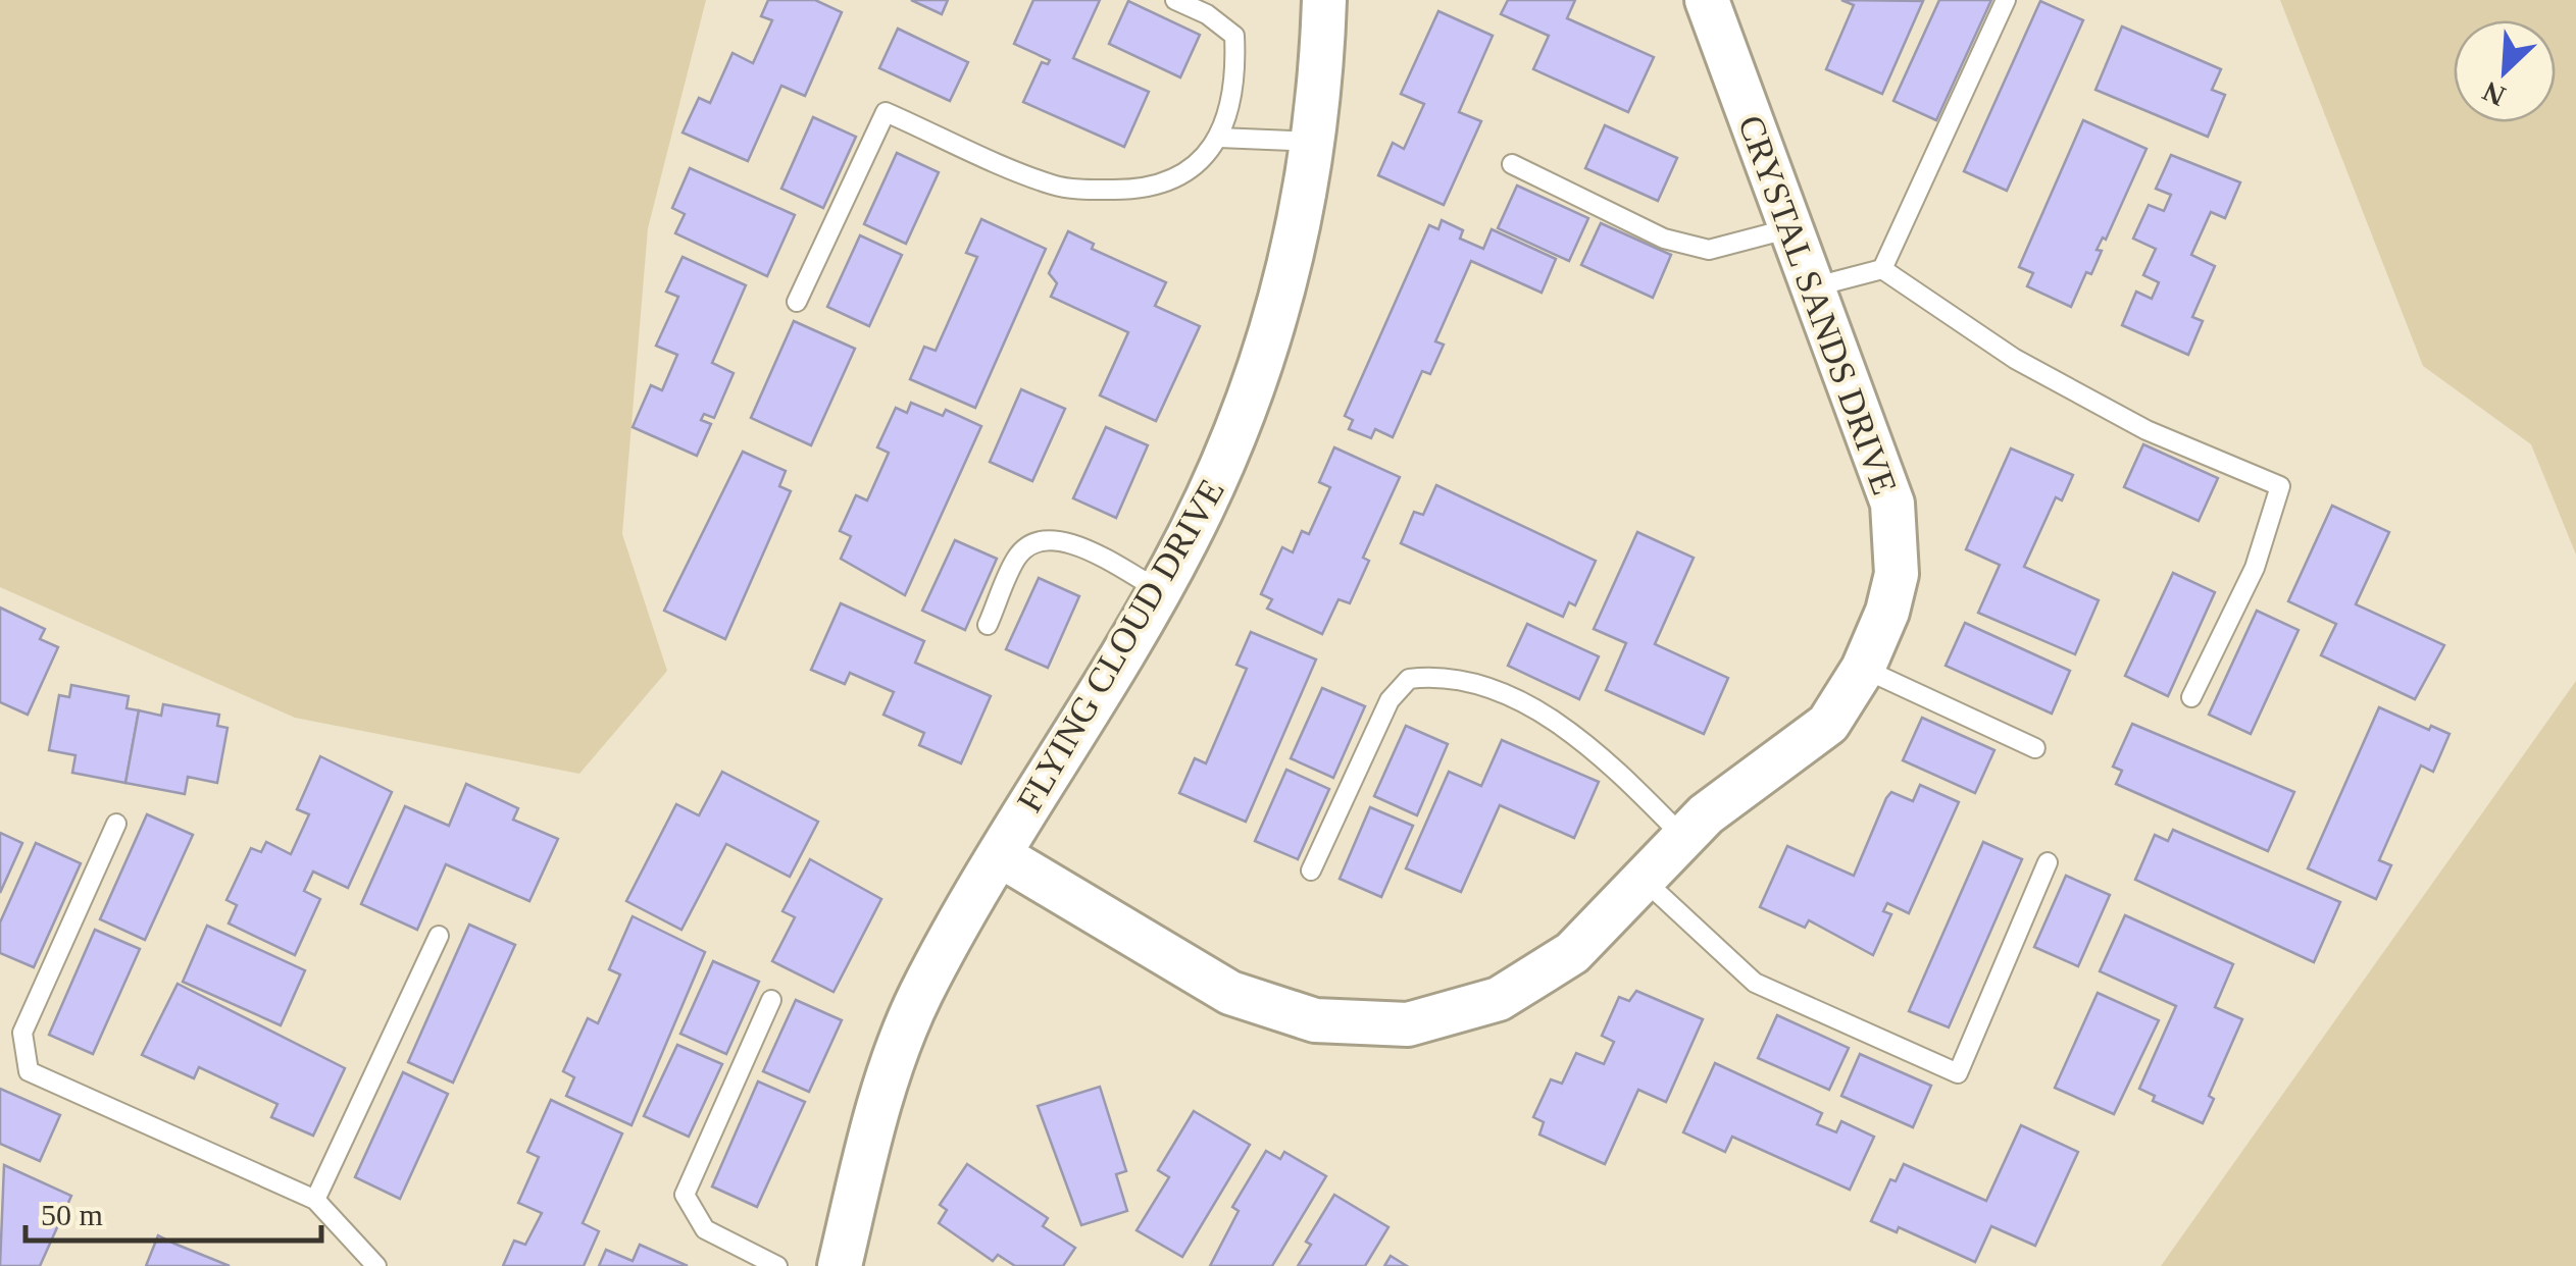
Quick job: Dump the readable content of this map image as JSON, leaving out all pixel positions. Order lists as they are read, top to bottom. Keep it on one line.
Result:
{"streets":{"street":["CRYSTAL SANDS DRIVE","FLYING CLOUD DRIVE"]},"crossings":[["CRYSTAL SANDS DRIVE","FLYING CLOUD DRIVE"]],"scale_bar":"50 m","north":"bottom left"}
